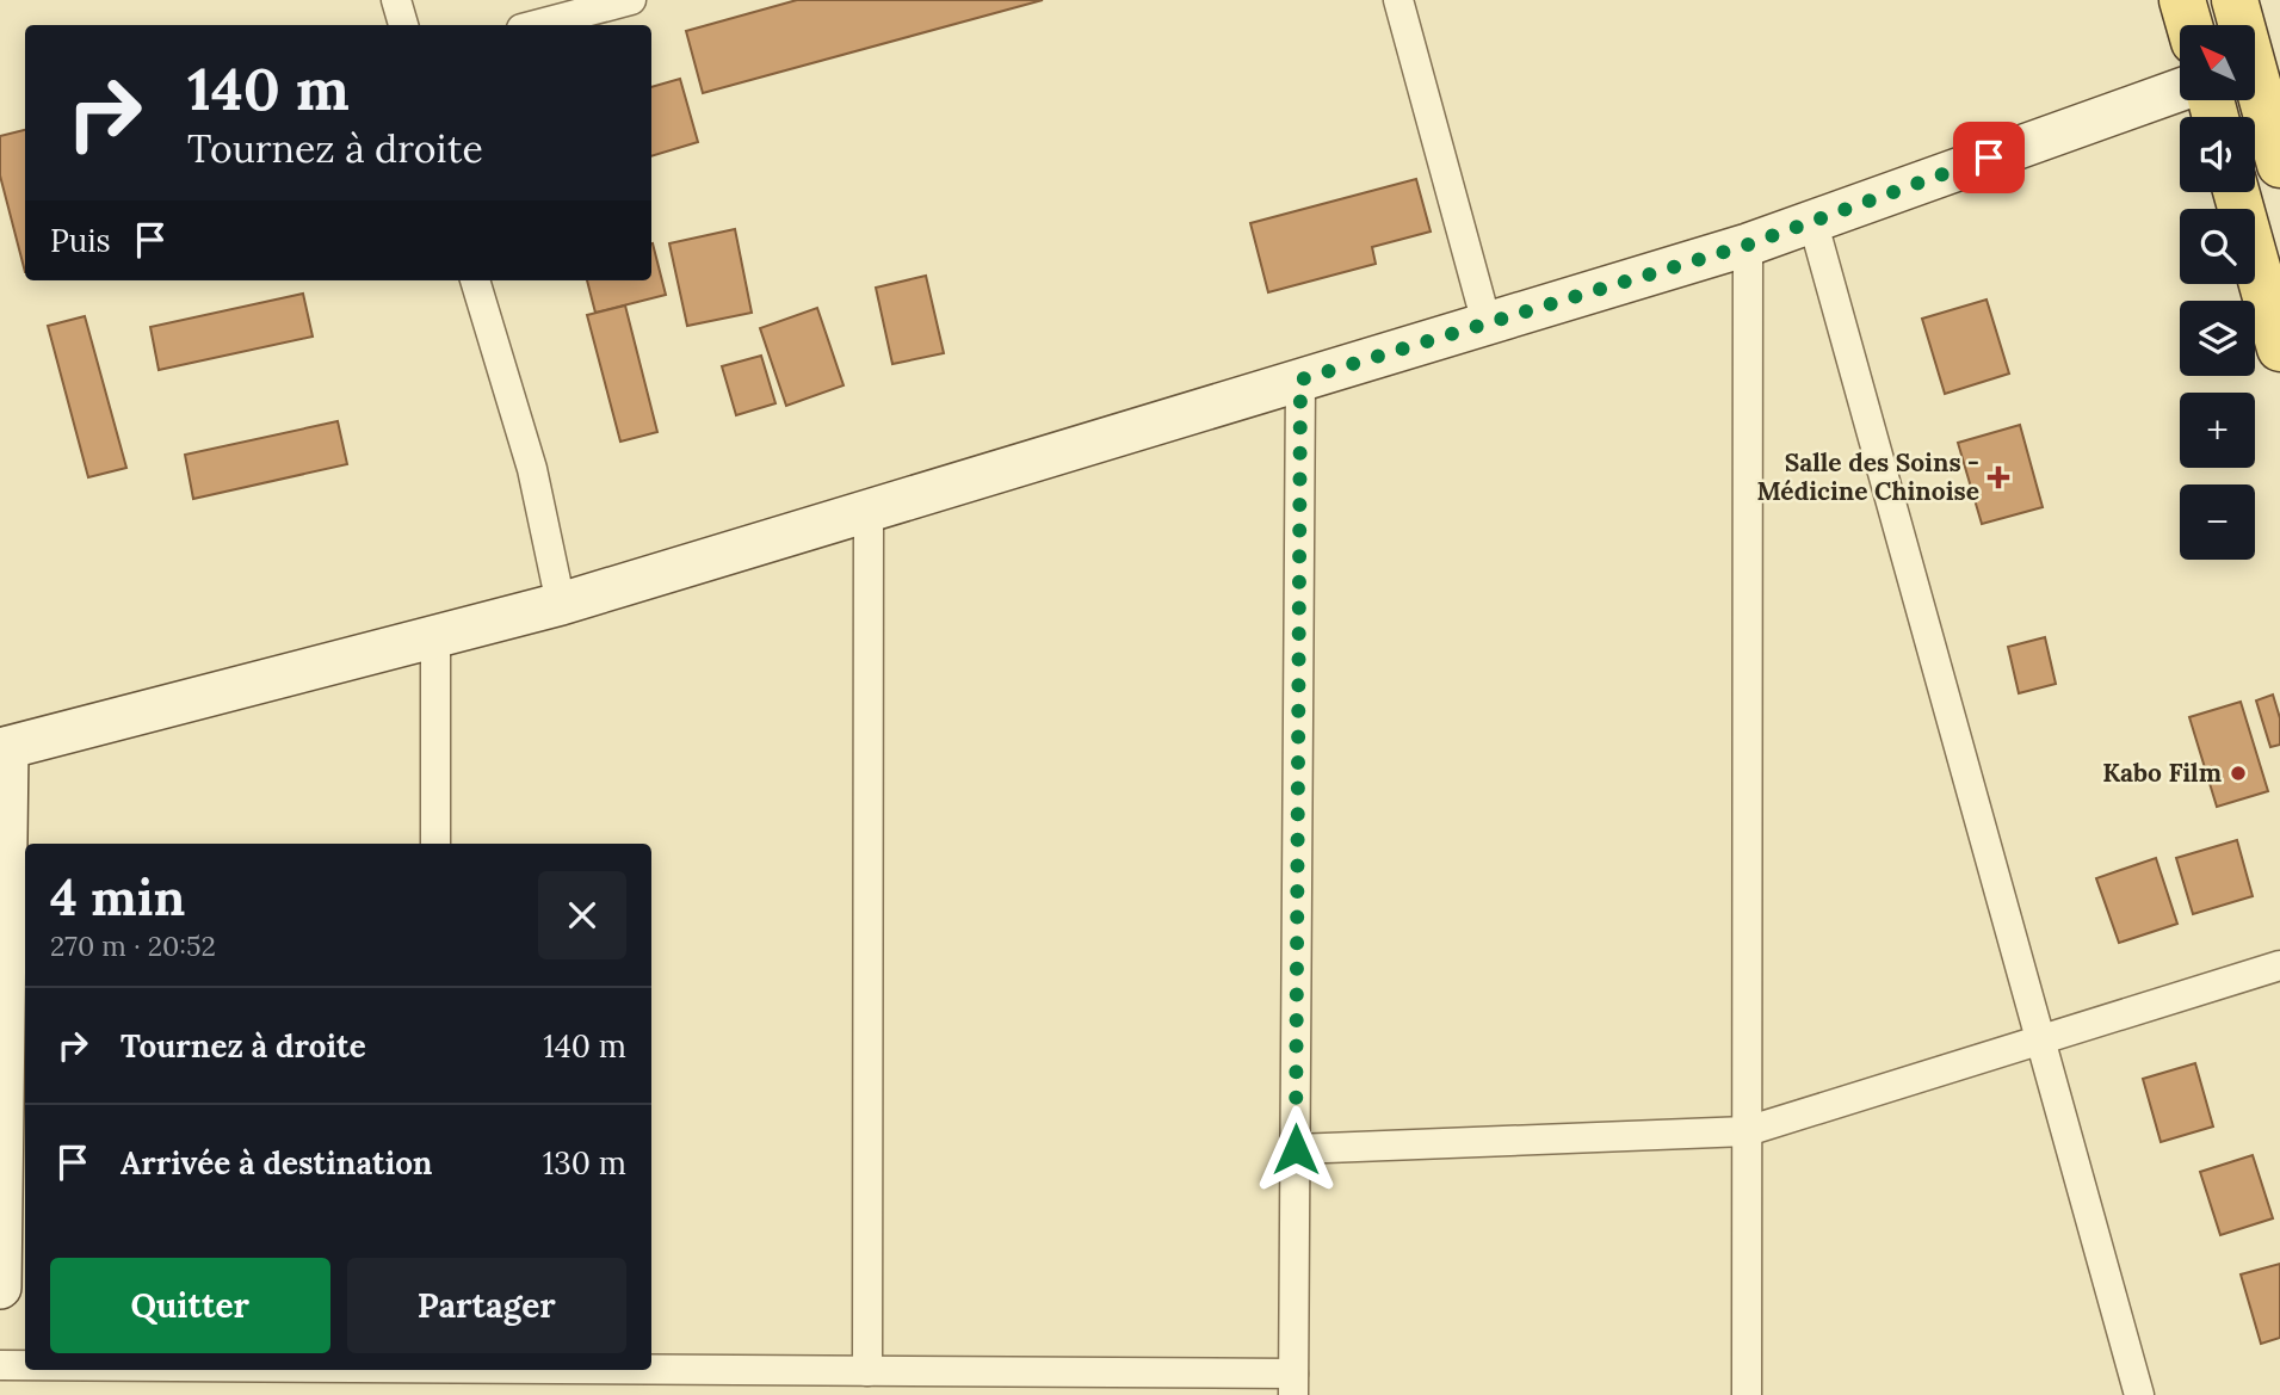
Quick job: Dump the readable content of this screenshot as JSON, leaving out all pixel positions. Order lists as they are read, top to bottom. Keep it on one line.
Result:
{"places":{"health":["Salle des Soins - Médicine Chinoise"],"other":["Kabo Film"]},"north":"top left","page":{"map_buttons":["+","−"],"turn":["140 m","Tournez à droite"],"then":"Puis","heading":["4 min","270 m · 20:52"],"list":[{"name":"Tournez à droite","value":"140 m"},{"name":"Arrivée à destination","value":"130 m"}],"buttons":["Quitter","Partager"]}}
